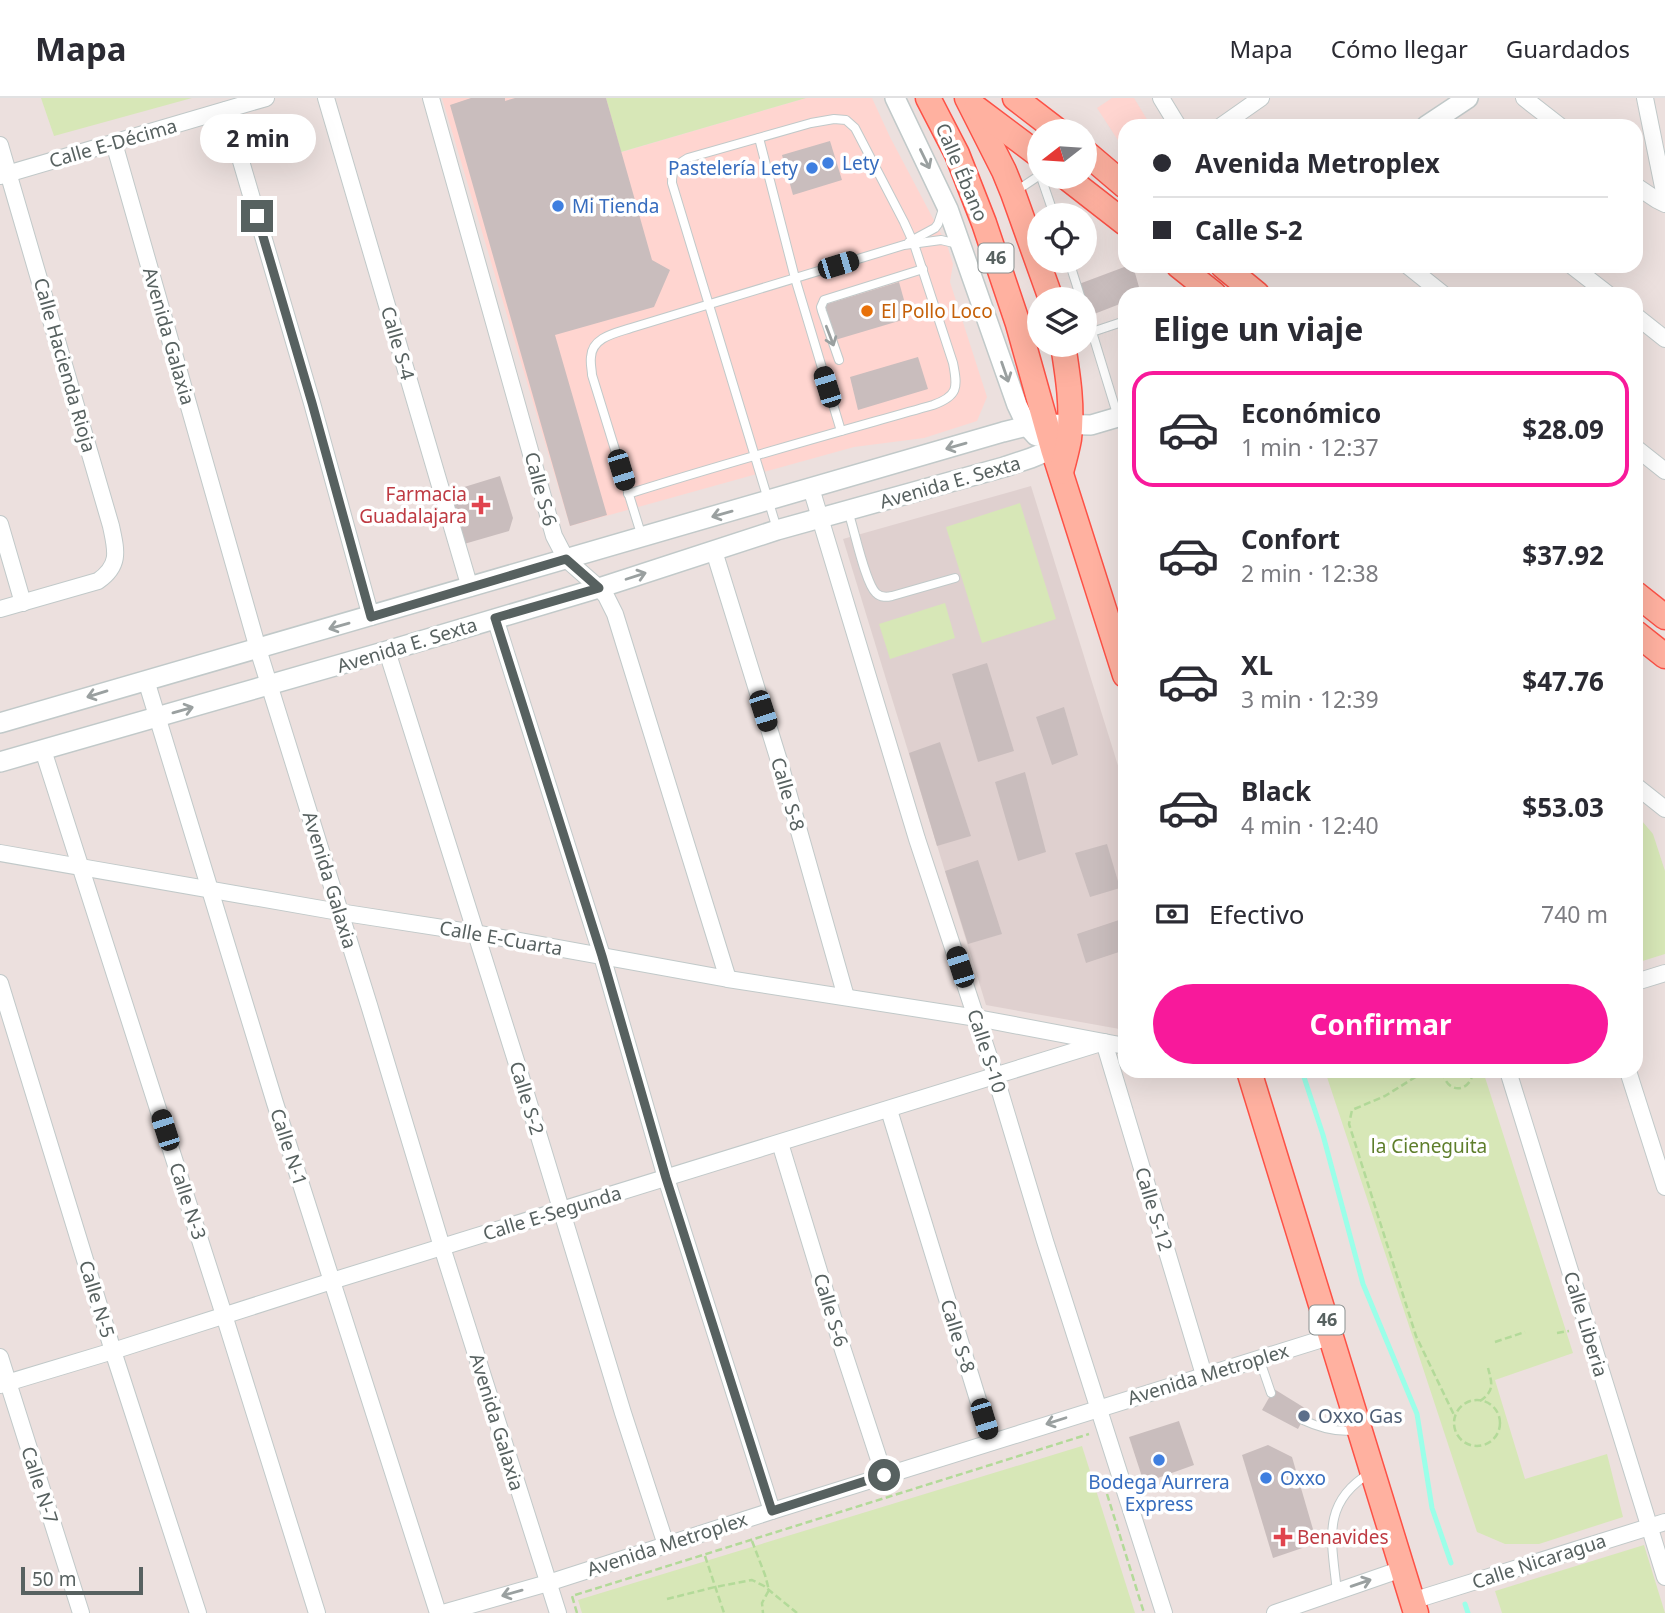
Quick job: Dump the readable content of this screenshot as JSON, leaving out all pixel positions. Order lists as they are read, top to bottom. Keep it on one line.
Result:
{"streets":{"main road":["Calle Ébano","46"],"street":["Calle E-Décima","Avenida Galaxia","Calle S-4","Calle Hacienda Rioja","Avenida E. Sexta","Calle S-6","Calle S-8","Calle E-Cuarta","Calle S-10","Calle S-2","Calle N-1","Calle N-3","Calle S-12","Calle E-Segunda","Calle N-5","Calle Liberia","Avenida Metroplex","Calle N-7","Calle Nicaragua"]},"crossings":[["Calle E-Décima","Avenida Galaxia"],["Calle E-Décima","Calle Hacienda Rioja"],["Calle Ébano","46"],["Calle Ébano","Avenida E. Sexta"],["46","Avenida E. Sexta"],["46","Avenida Metroplex"],["46","Calle Nicaragua"],["Avenida Galaxia","Avenida E. Sexta"],["Avenida Galaxia","Calle E-Cuarta"],["Avenida Galaxia","Calle E-Segunda"],["Avenida Galaxia","Avenida Metroplex"],["Calle S-4","Avenida E. Sexta"],["Avenida E. Sexta","Calle S-6"],["Avenida E. Sexta","Calle S-8"],["Avenida E. Sexta","Calle S-10"],["Avenida E. Sexta","Calle S-2"],["Avenida E. Sexta","Calle N-1"],["Avenida E. Sexta","Calle N-3"],["Calle S-6","Calle E-Cuarta"],["Calle S-6","Calle E-Segunda"],["Calle S-6","Avenida Metroplex"],["Calle S-8","Calle E-Cuarta"],["Calle S-8","Calle E-Segunda"],["Calle S-8","Avenida Metroplex"],["Calle E-Cuarta","Calle S-10"],["Calle E-Cuarta","Calle S-2"],["Calle E-Cuarta","Calle N-1"],["Calle E-Cuarta","Calle N-3"],["Calle E-Cuarta","Calle S-12"],["Calle E-Cuarta","Calle E-Segunda"],["Calle S-10","Calle E-Segunda"],["Calle S-10","Avenida Metroplex"],["Calle S-2","Calle E-Segunda"],["Calle S-2","Avenida Metroplex"],["Calle N-1","Calle E-Segunda"],["Calle N-1","Avenida Metroplex"],["Calle N-3","Calle E-Segunda"],["Calle S-12","Calle E-Segunda"],["Calle S-12","Avenida Metroplex"],["Calle E-Segunda","Calle N-5"],["Calle E-Segunda","Calle N-7"],["Calle Liberia","Calle Nicaragua"]],"parks":["la Cieneguita"],"places":{"other":["Lety","Pastelería Lety","Mi Tienda","El Pollo Loco","Oxxo Gas","Bodega Aurrera Express","Oxxo"],"health":["Farmacia Guadalajara","Benavides"]},"scale_bar":"50 m","north":"left","page":{"header":"Mapa","nav":["Mapa","Cómo llegar","Guardados"],"bubble":"2 min","banner":["Avenida Metroplex","Calle S-2"],"heading":"Elige un viaje","list":[{"name":"Económico","note":"1 min · 12:37","value":"$28.09"},{"name":"Confort","note":"2 min · 12:38","value":"$37.92"},{"name":"XL","note":"3 min · 12:39","value":"$47.76"},{"name":"Black","note":"4 min · 12:40","value":"$53.03"}],"pay":["Efectivo","740 m"],"buttons":"Confirmar","scale":"50 m"}}
